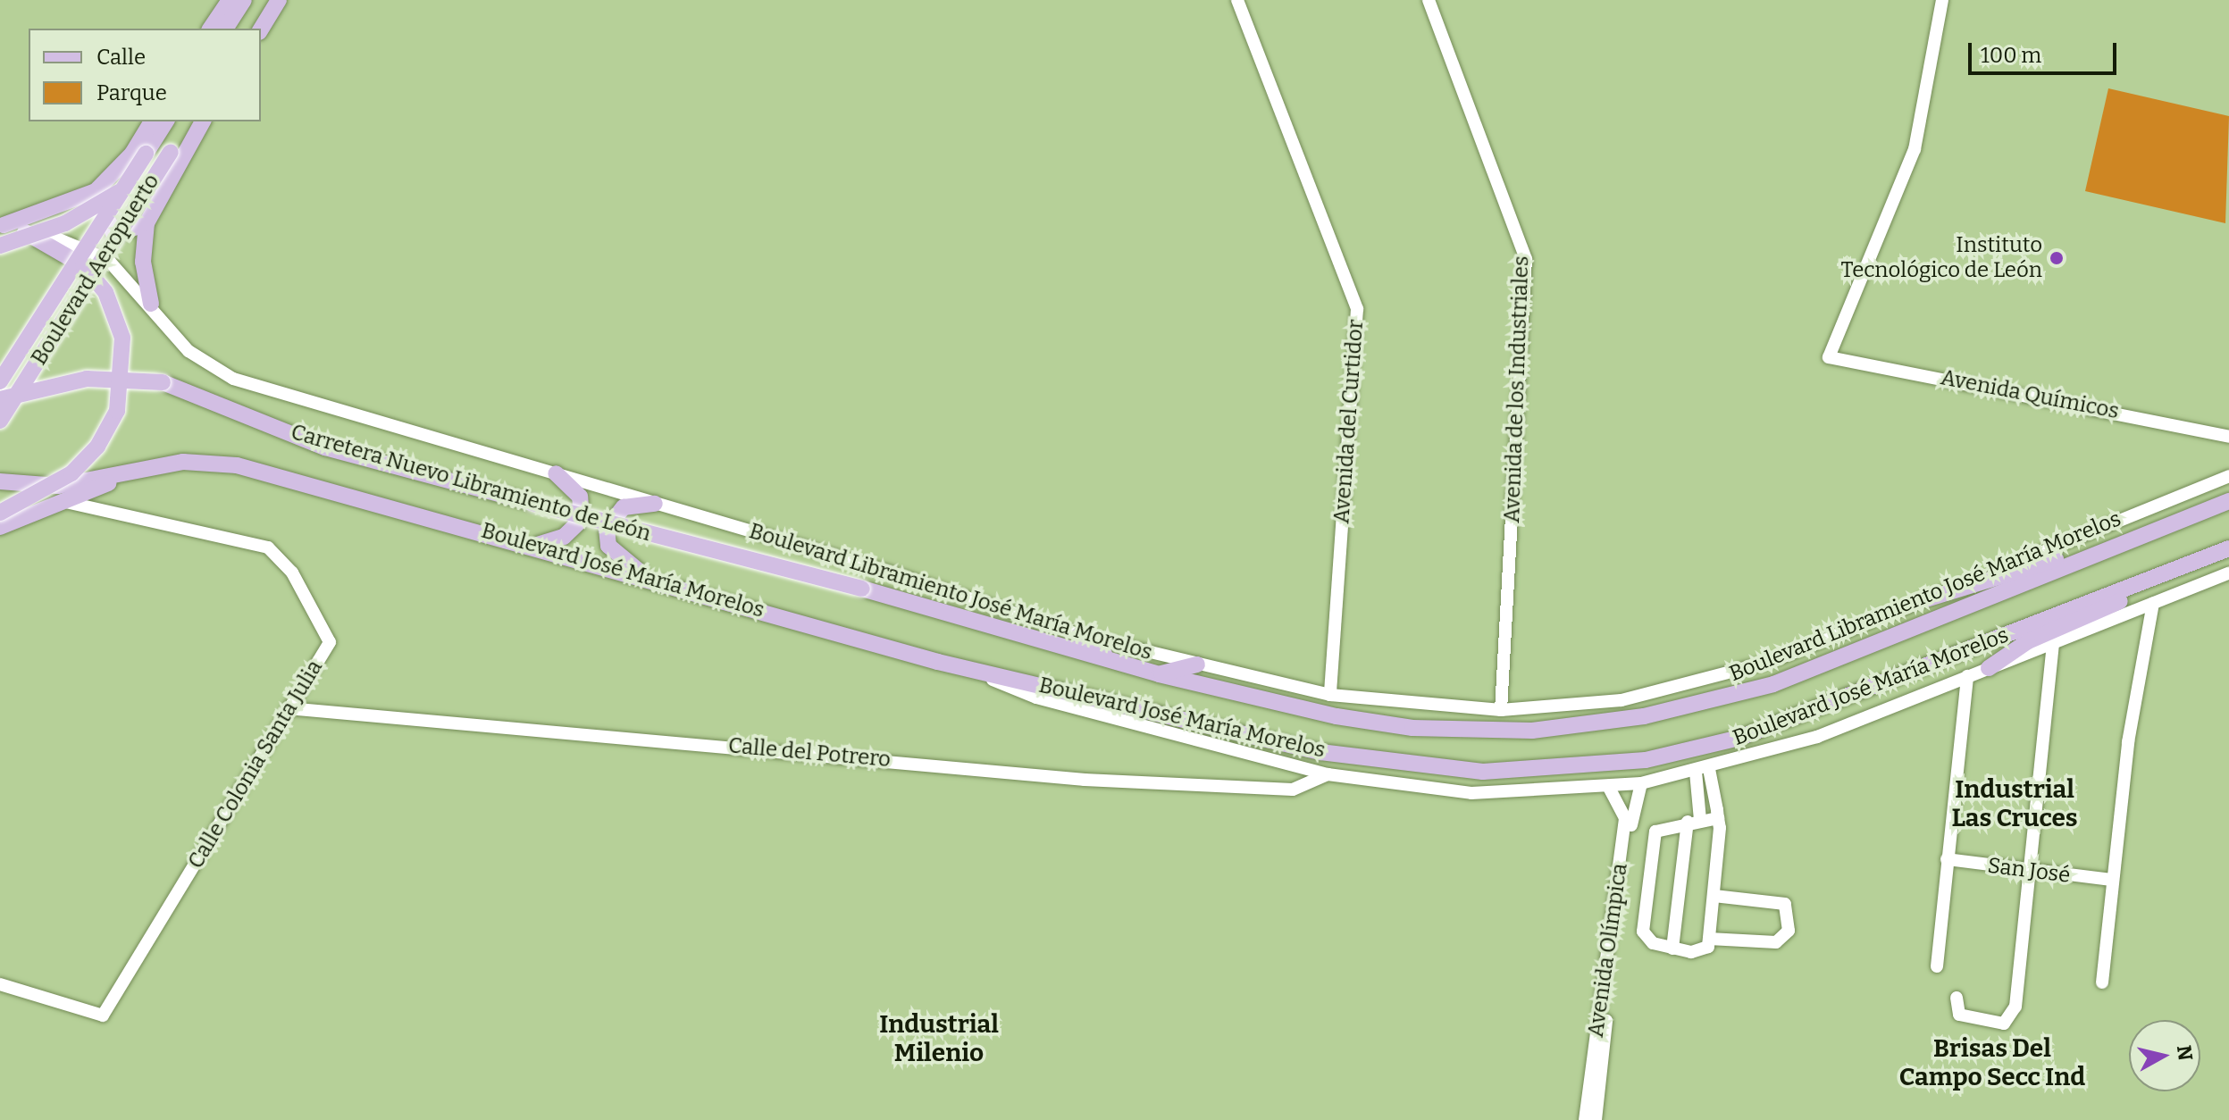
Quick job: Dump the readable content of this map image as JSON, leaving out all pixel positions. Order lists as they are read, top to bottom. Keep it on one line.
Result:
{"streets":{"main road":["Boulevard Aeropuerto","Carretera Nuevo Libramiento de León","Boulevard José María Morelos"],"street":["Avenida de los Industriales","Avenida Químicos","Avenida del Curtidor","Boulevard Libramiento José María Morelos","Calle del Potrero","Calle Colonia Santa Julia","San José","Avenida Olímpica"]},"crossings":[["Avenida de los Industriales","Boulevard Libramiento José María Morelos"],["Avenida del Curtidor","Boulevard Libramiento José María Morelos"],["Carretera Nuevo Libramiento de León","Boulevard José María Morelos"],["Calle del Potrero","Calle Colonia Santa Julia"]],"districts":["Industrial Las Cruces","Industrial Milenio","Brisas Del Campo Secc Ind"],"places":["Instituto Tecnológico de León"],"legend":["Calle","Parque"],"scale_bar":"100 m","north":"right"}
